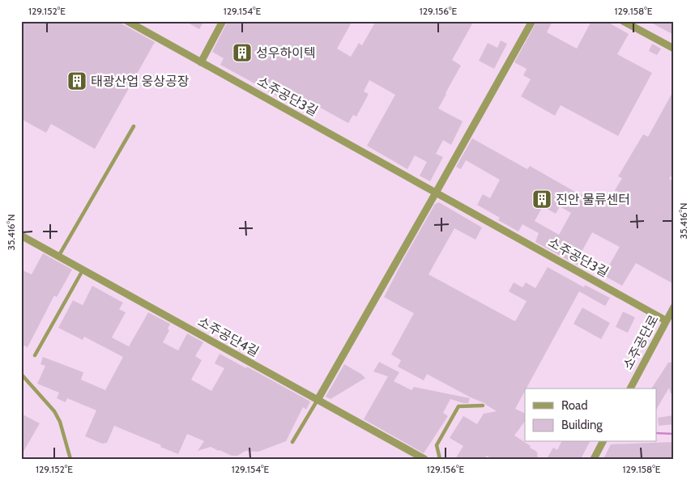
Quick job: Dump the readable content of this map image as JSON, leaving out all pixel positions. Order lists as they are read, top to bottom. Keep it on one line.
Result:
{"streets":{"street":["소주공단3길","소주공단4길","소주공단로"]},"crossings":[["소주공단3길","소주공단로"]],"places":{"building":["성우하이텍","태광산업 웅상공장","진안 물류센터"]},"legend":["Road","Building"],"coordinates":["129.152°E","129.154°E","129.156°E","129.158°E","35.416°N"]}
